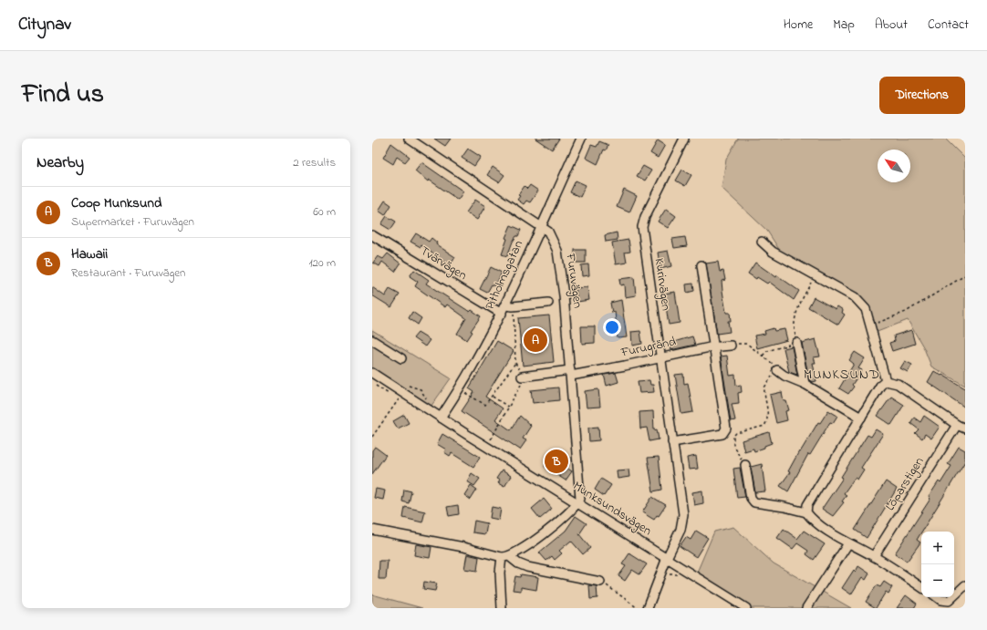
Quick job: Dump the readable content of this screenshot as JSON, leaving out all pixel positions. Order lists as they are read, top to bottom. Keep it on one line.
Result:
{"streets":{"street":["Tvärvägen","Pitholmsgatan","Furuvägen","Kurirvägen","Furugränd","Löparstigen","Munksundsvägen"]},"crossings":[["Tvärvägen","Pitholmsgatan"],["Pitholmsgatan","Furuvägen"],["Pitholmsgatan","Munksundsvägen"],["Furuvägen","Furugränd"],["Furuvägen","Munksundsvägen"],["Kurirvägen","Furugränd"],["Kurirvägen","Munksundsvägen"]],"districts":["MUNKSUND"],"north":"top left","page":{"header":"Citynav","nav":["Home","Map","About","Contact"],"title":"Find us","buttons":"Directions","heading":["Nearby","2 results"],"list":[{"mark":"A","name":"Coop Munksund","note":"Supermarket · Furuvägen","value":"60 m"},{"mark":"B","name":"Hawaii","note":"Restaurant · Furuvägen","value":"120 m"}],"pins":["A","B"],"map_buttons":["+","−"]}}
